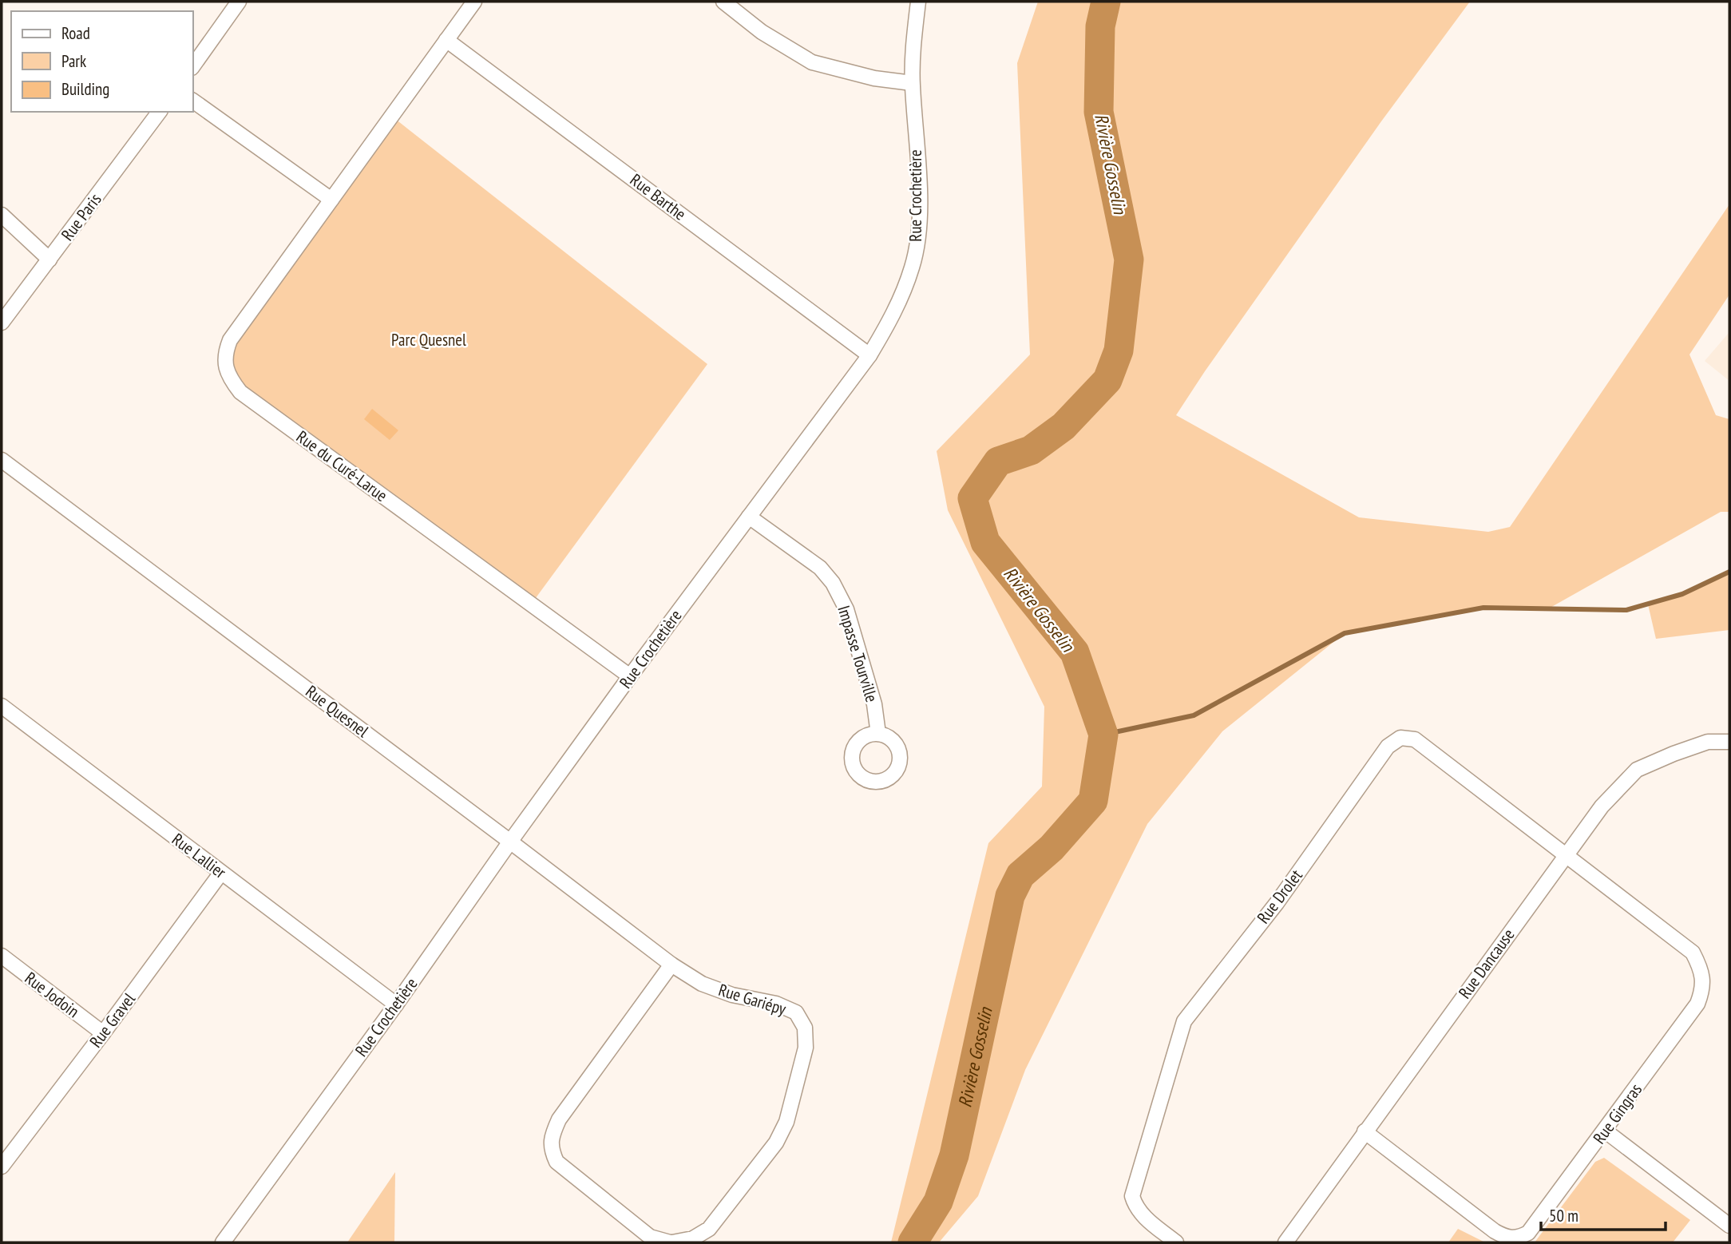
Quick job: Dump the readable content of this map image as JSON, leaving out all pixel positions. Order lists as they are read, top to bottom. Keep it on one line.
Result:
{"streets":{"street":["Rue Crochetière","Rue Barthe","Rue Paris","Rue du Curé-Larue","Impasse Tourville","Rue Quesnel","Rue Lallier","Rue Drolet","Rue Dancause","Rue Jodoin","Rue Gariépy","Rue Gravel","Rue Gingras"]},"crossings":[["Rue Crochetière","Rue Barthe"],["Rue Crochetière","Rue du Curé-Larue"],["Rue Crochetière","Impasse Tourville"],["Rue Crochetière","Rue Quesnel"],["Rue Crochetière","Rue Lallier"],["Rue Barthe","Rue du Curé-Larue"],["Rue Quesnel","Rue Gariépy"],["Rue Lallier","Rue Gravel"],["Rue Drolet","Rue Dancause"],["Rue Drolet","Rue Gingras"],["Rue Dancause","Rue Gingras"],["Rue Jodoin","Rue Gravel"]],"water":["Rivière Gosselin"],"parks":["Parc Quesnel"],"legend":["Road","Park","Building"],"scale_bar":"50 m"}
